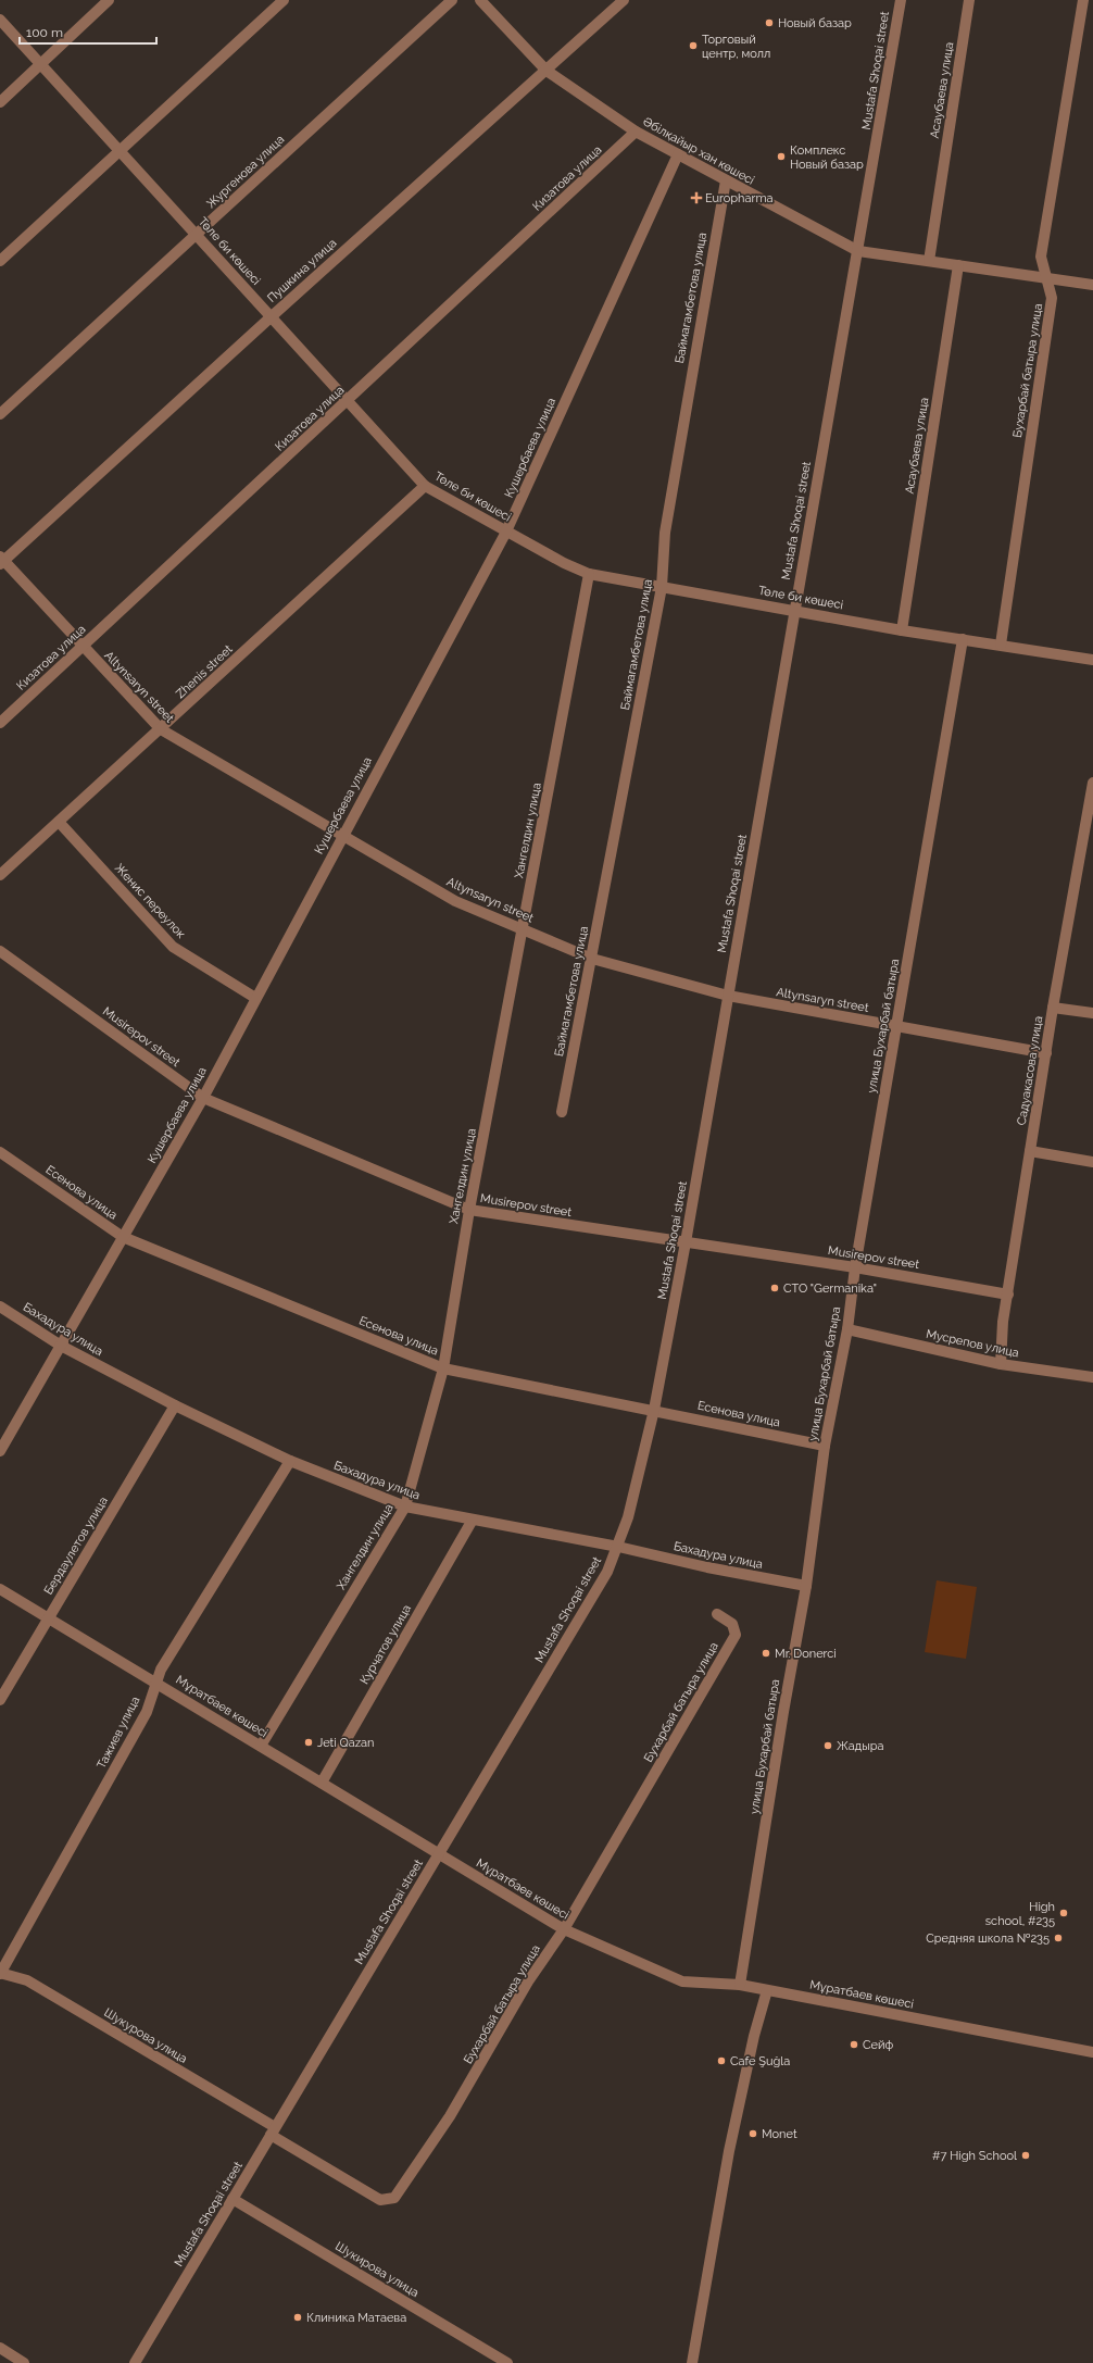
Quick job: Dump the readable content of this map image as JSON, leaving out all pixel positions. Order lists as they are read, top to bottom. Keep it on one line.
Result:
{"streets":{"street":["Mustafa Shoqai street","Асаубаева улица","Әбілқайыр хан көшесі","Жургенова улица","Кизатова улица","Төле би көшесі","Пушкина улица","Баймагамбетова улица","Бухарбай батыра улица","Кушербаева улица","Zhenis street","Altynsaryn street","Хангелдин улица","Женис переулок","улица Бухарбай батыра","Musirepov street","Садуакасова улица","Есенова улица","Бахадура улица","Мусрепов улица","Бердаулетов улица","Курчатов улица","Мұратбаев көшесі","Тажиев улица","Шукурова улица","Шукирова улица"]},"crossings":[["Mustafa Shoqai street","Әбілқайыр хан көшесі"],["Mustafa Shoqai street","Төле би көшесі"],["Mustafa Shoqai street","Бухарбай батыра улица"],["Mustafa Shoqai street","Altynsaryn street"],["Mustafa Shoqai street","Musirepov street"],["Mustafa Shoqai street","Есенова улица"],["Mustafa Shoqai street","Бахадура улица"],["Mustafa Shoqai street","Мұратбаев көшесі"],["Mustafa Shoqai street","Шукурова улица"],["Mustafa Shoqai street","Шукирова улица"],["Асаубаева улица","Әбілқайыр хан көшесі"],["Асаубаева улица","Төле би көшесі"],["Әбілқайыр хан көшесі","Кизатова улица"],["Әбілқайыр хан көшесі","Пушкина улица"],["Әбілқайыр хан көшесі","Баймагамбетова улица"],["Әбілқайыр хан көшесі","Бухарбай батыра улица"],["Әбілқайыр хан көшесі","Кушербаева улица"],["Жургенова улица","Төле би көшесі"],["Кизатова улица","Төле би көшесі"],["Кизатова улица","Altynsaryn street"],["Төле би көшесі","Пушкина улица"],["Төле би көшесі","Баймагамбетова улица"],["Төле би көшесі","Бухарбай батыра улица"],["Төле би көшесі","Кушербаева улица"],["Төле би көшесі","Zhenis street"],["Төле би көшесі","Хангелдин улица"],["Төле би көшесі","улица Бухарбай батыра"],["Пушкина улица","Altynsaryn street"],["Баймагамбетова улица","Altynsaryn street"],["Бухарбай батыра улица","Мұратбаев көшесі"],["Бухарбай батыра улица","Шукурова улица"],["Кушербаева улица","Altynsaryn street"],["Кушербаева улица","Женис переулок"],["Кушербаева улица","Musirepov street"],["Кушербаева улица","Есенова улица"],["Кушербаева улица","Бахадура улица"],["Zhenis street","Altynsaryn street"],["Zhenis street","Женис переулок"],["Altynsaryn street","Хангелдин улица"],["Altynsaryn street","улица Бухарбай батыра"],["Altynsaryn street","Садуакасова улица"],["Хангелдин улица","Musirepov street"],["Хангелдин улица","Есенова улица"],["Хангелдин улица","Бахадура улица"],["Хангелдин улица","Мұратбаев көшесі"],["улица Бухарбай батыра","Musirepov street"],["улица Бухарбай батыра","Есенова улица"],["улица Бухарбай батыра","Бахадура улица"],["улица Бухарбай батыра","Мусрепов улица"],["улица Бухарбай батыра","Мұратбаев көшесі"],["Musirepov street","Садуакасова улица"],["Садуакасова улица","Мусрепов улица"],["Бахадура улица","Бердаулетов улица"],["Бахадура улица","Курчатов улица"],["Бахадура улица","Тажиев улица"],["Бердаулетов улица","Мұратбаев көшесі"],["Курчатов улица","Мұратбаев көшесі"],["Мұратбаев көшесі","Тажиев улица"],["Тажиев улица","Шукурова улица"]],"places":{"other":["Новый базар","Торговый центр, молл","Комплекс Новый базар","СТО \"Germanika\"","Mr. Donerci","Jeti Qazan","Жадыра","High school, #235","Средняя школа №235","Сейф","Cafe Şuğla","Monet","#7 High School","Клиника Матаева"],"health":["Europharma"]},"scale_bar":"100 m"}
